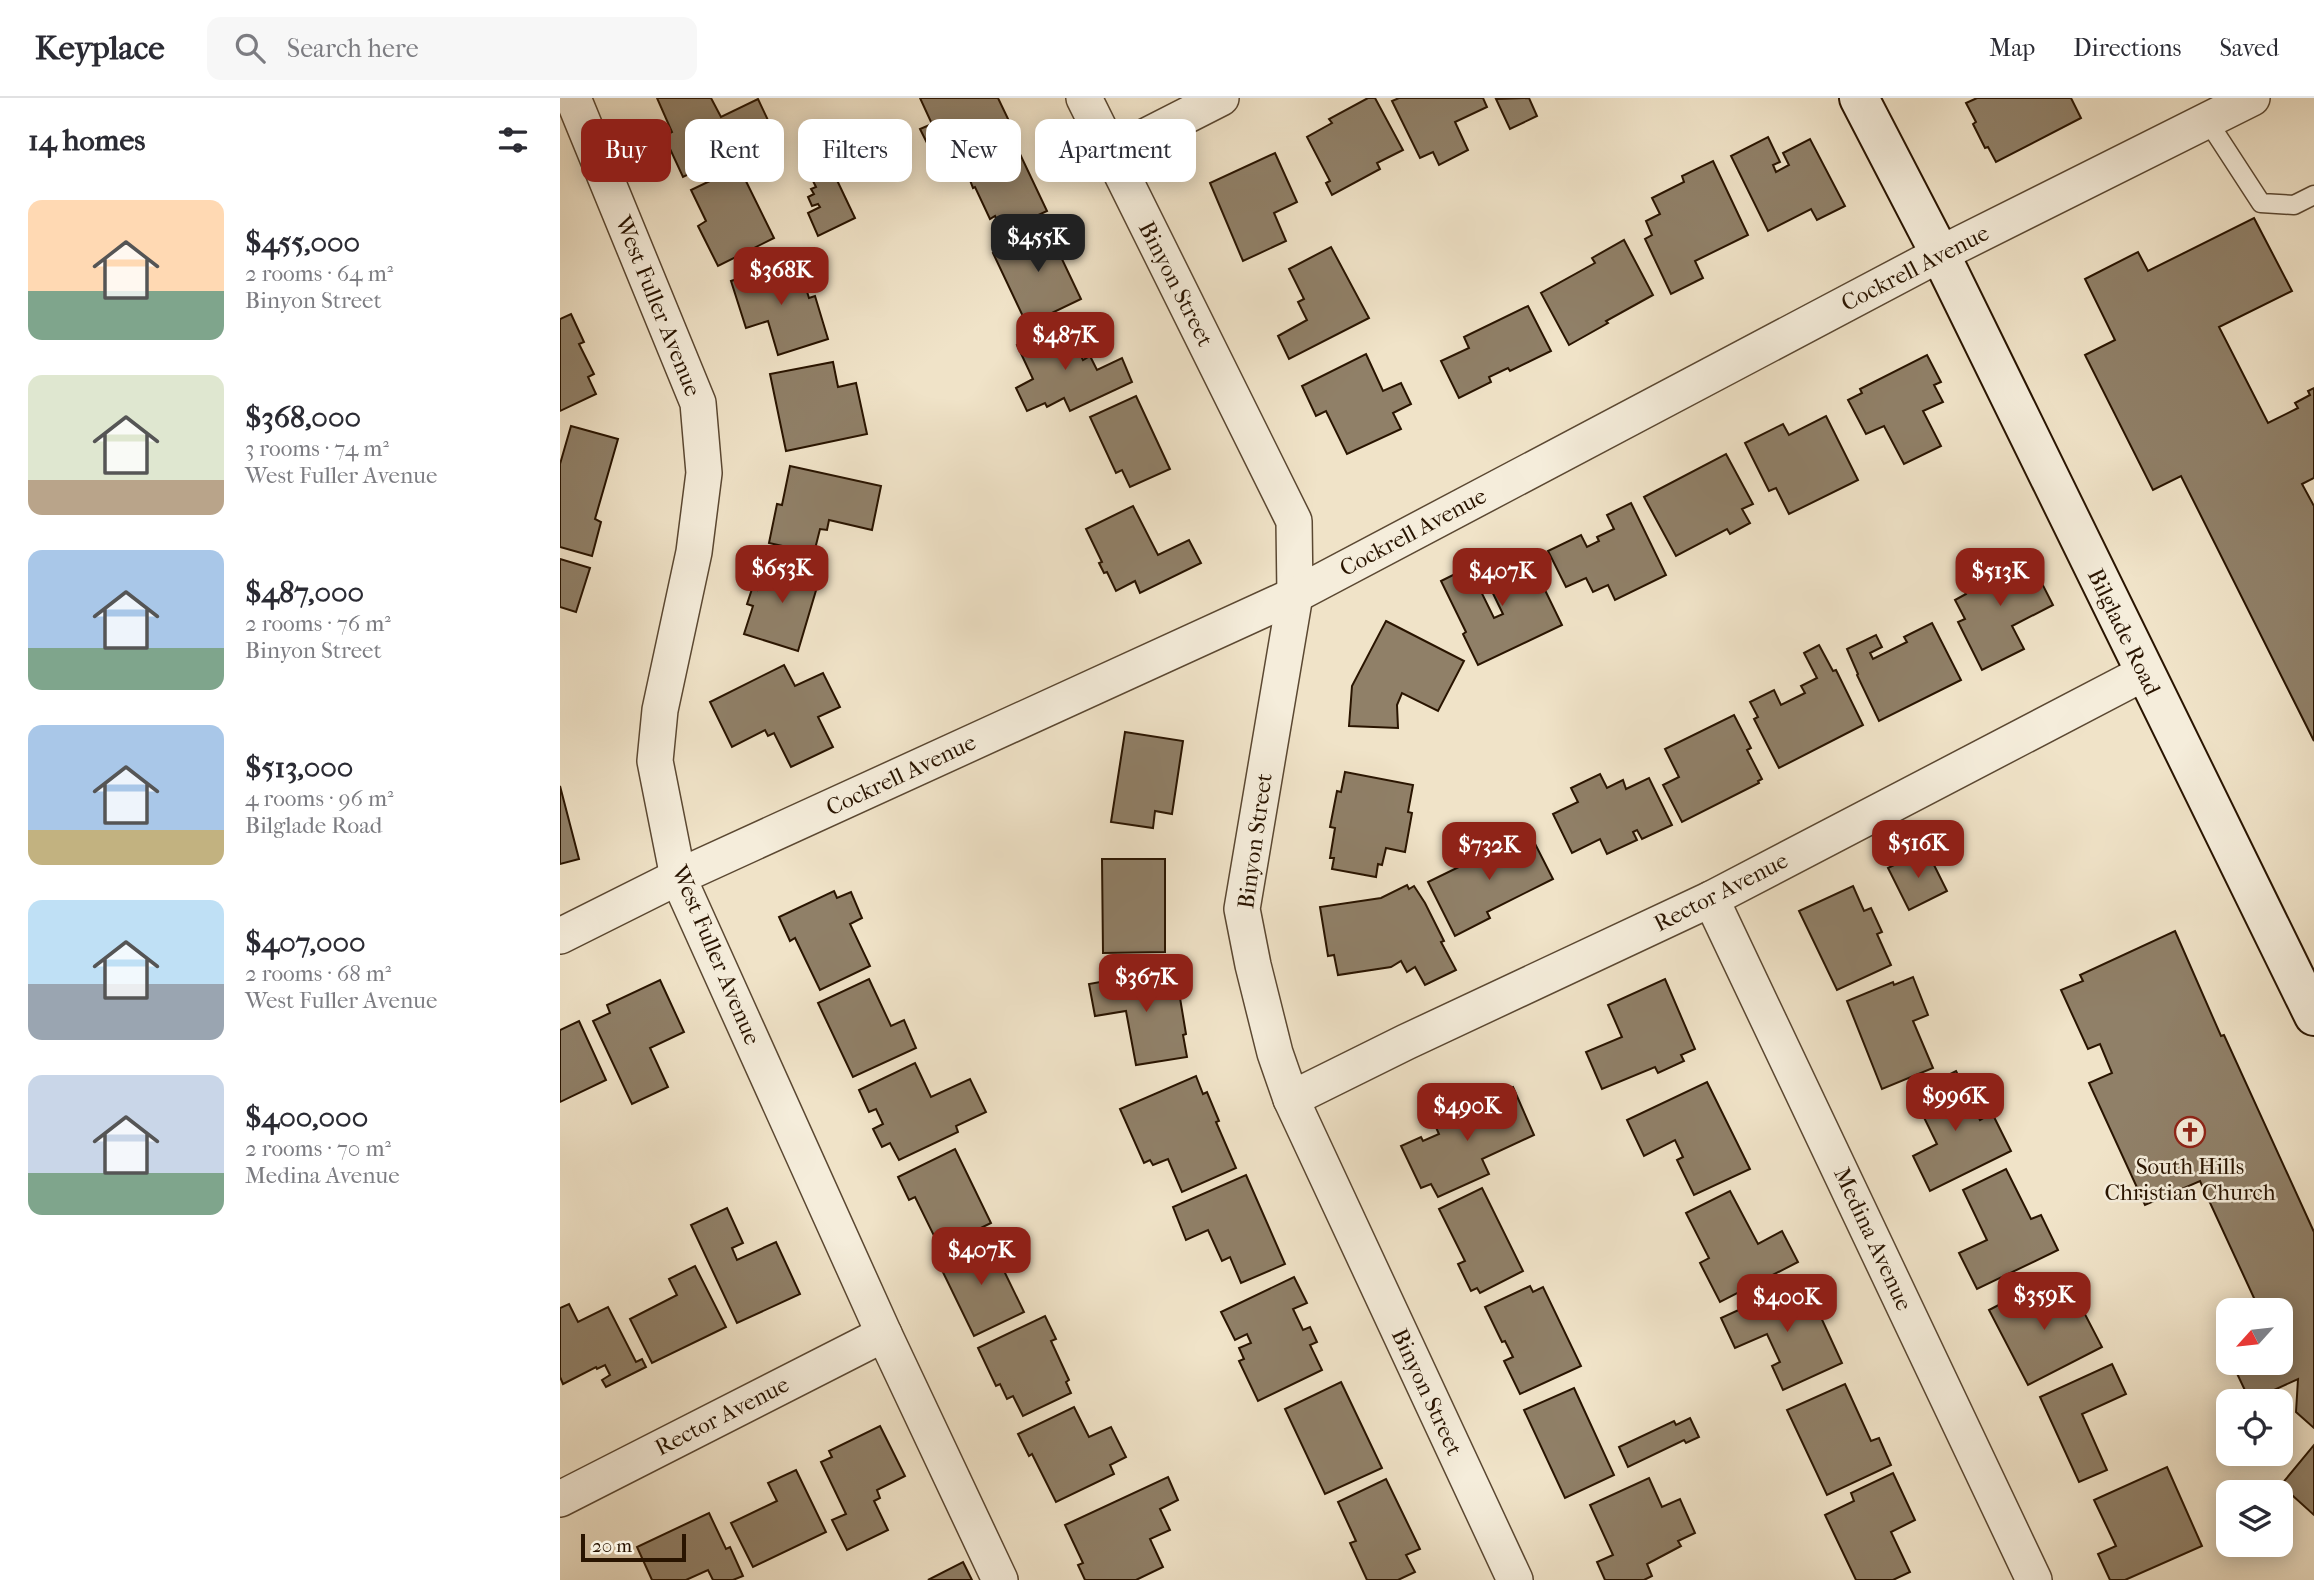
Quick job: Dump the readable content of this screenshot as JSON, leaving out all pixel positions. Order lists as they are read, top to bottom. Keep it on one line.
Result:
{"streets":{"street":["Cockrell Avenue","Binyon Street","West Fuller Avenue","Bilglade Road","Rector Avenue","Medina Avenue"]},"crossings":[["Cockrell Avenue","Binyon Street"],["Cockrell Avenue","West Fuller Avenue"],["Cockrell Avenue","Bilglade Road"],["Binyon Street","Rector Avenue"],["West Fuller Avenue","Rector Avenue"],["Bilglade Road","Rector Avenue"],["Rector Avenue","Medina Avenue"]],"places":{"church":["South Hills Christian Church"]},"scale_bar":"20 m","north":"bottom left","page":{"header":"Keyplace","search":"Search here","nav":["Map","Directions","Saved"],"heading":"14 homes","chip":["Buy","Rent","Filters","New","Apartment"],"list":[{"name":"$455,000","note":"2 rooms · 64 m² · Binyon Street"},{"name":"$368,000","note":"3 rooms · 74 m² · West Fuller Avenue"},{"name":"$487,000","note":"2 rooms · 76 m² · Binyon Street"},{"name":"$513,000","note":"4 rooms · 96 m² · Bilglade Road"},{"name":"$407,000","note":"2 rooms · 68 m² · West Fuller Avenue"},{"name":"$400,000","note":"2 rooms · 70 m² · Medina Avenue"}],"price":["$455K","$368K","$487K","$653K","$407K","$513K","$516K","$732K","$367K","$996K","$490K","$407K","$359K","$400K"],"scale":"20 m"}}
